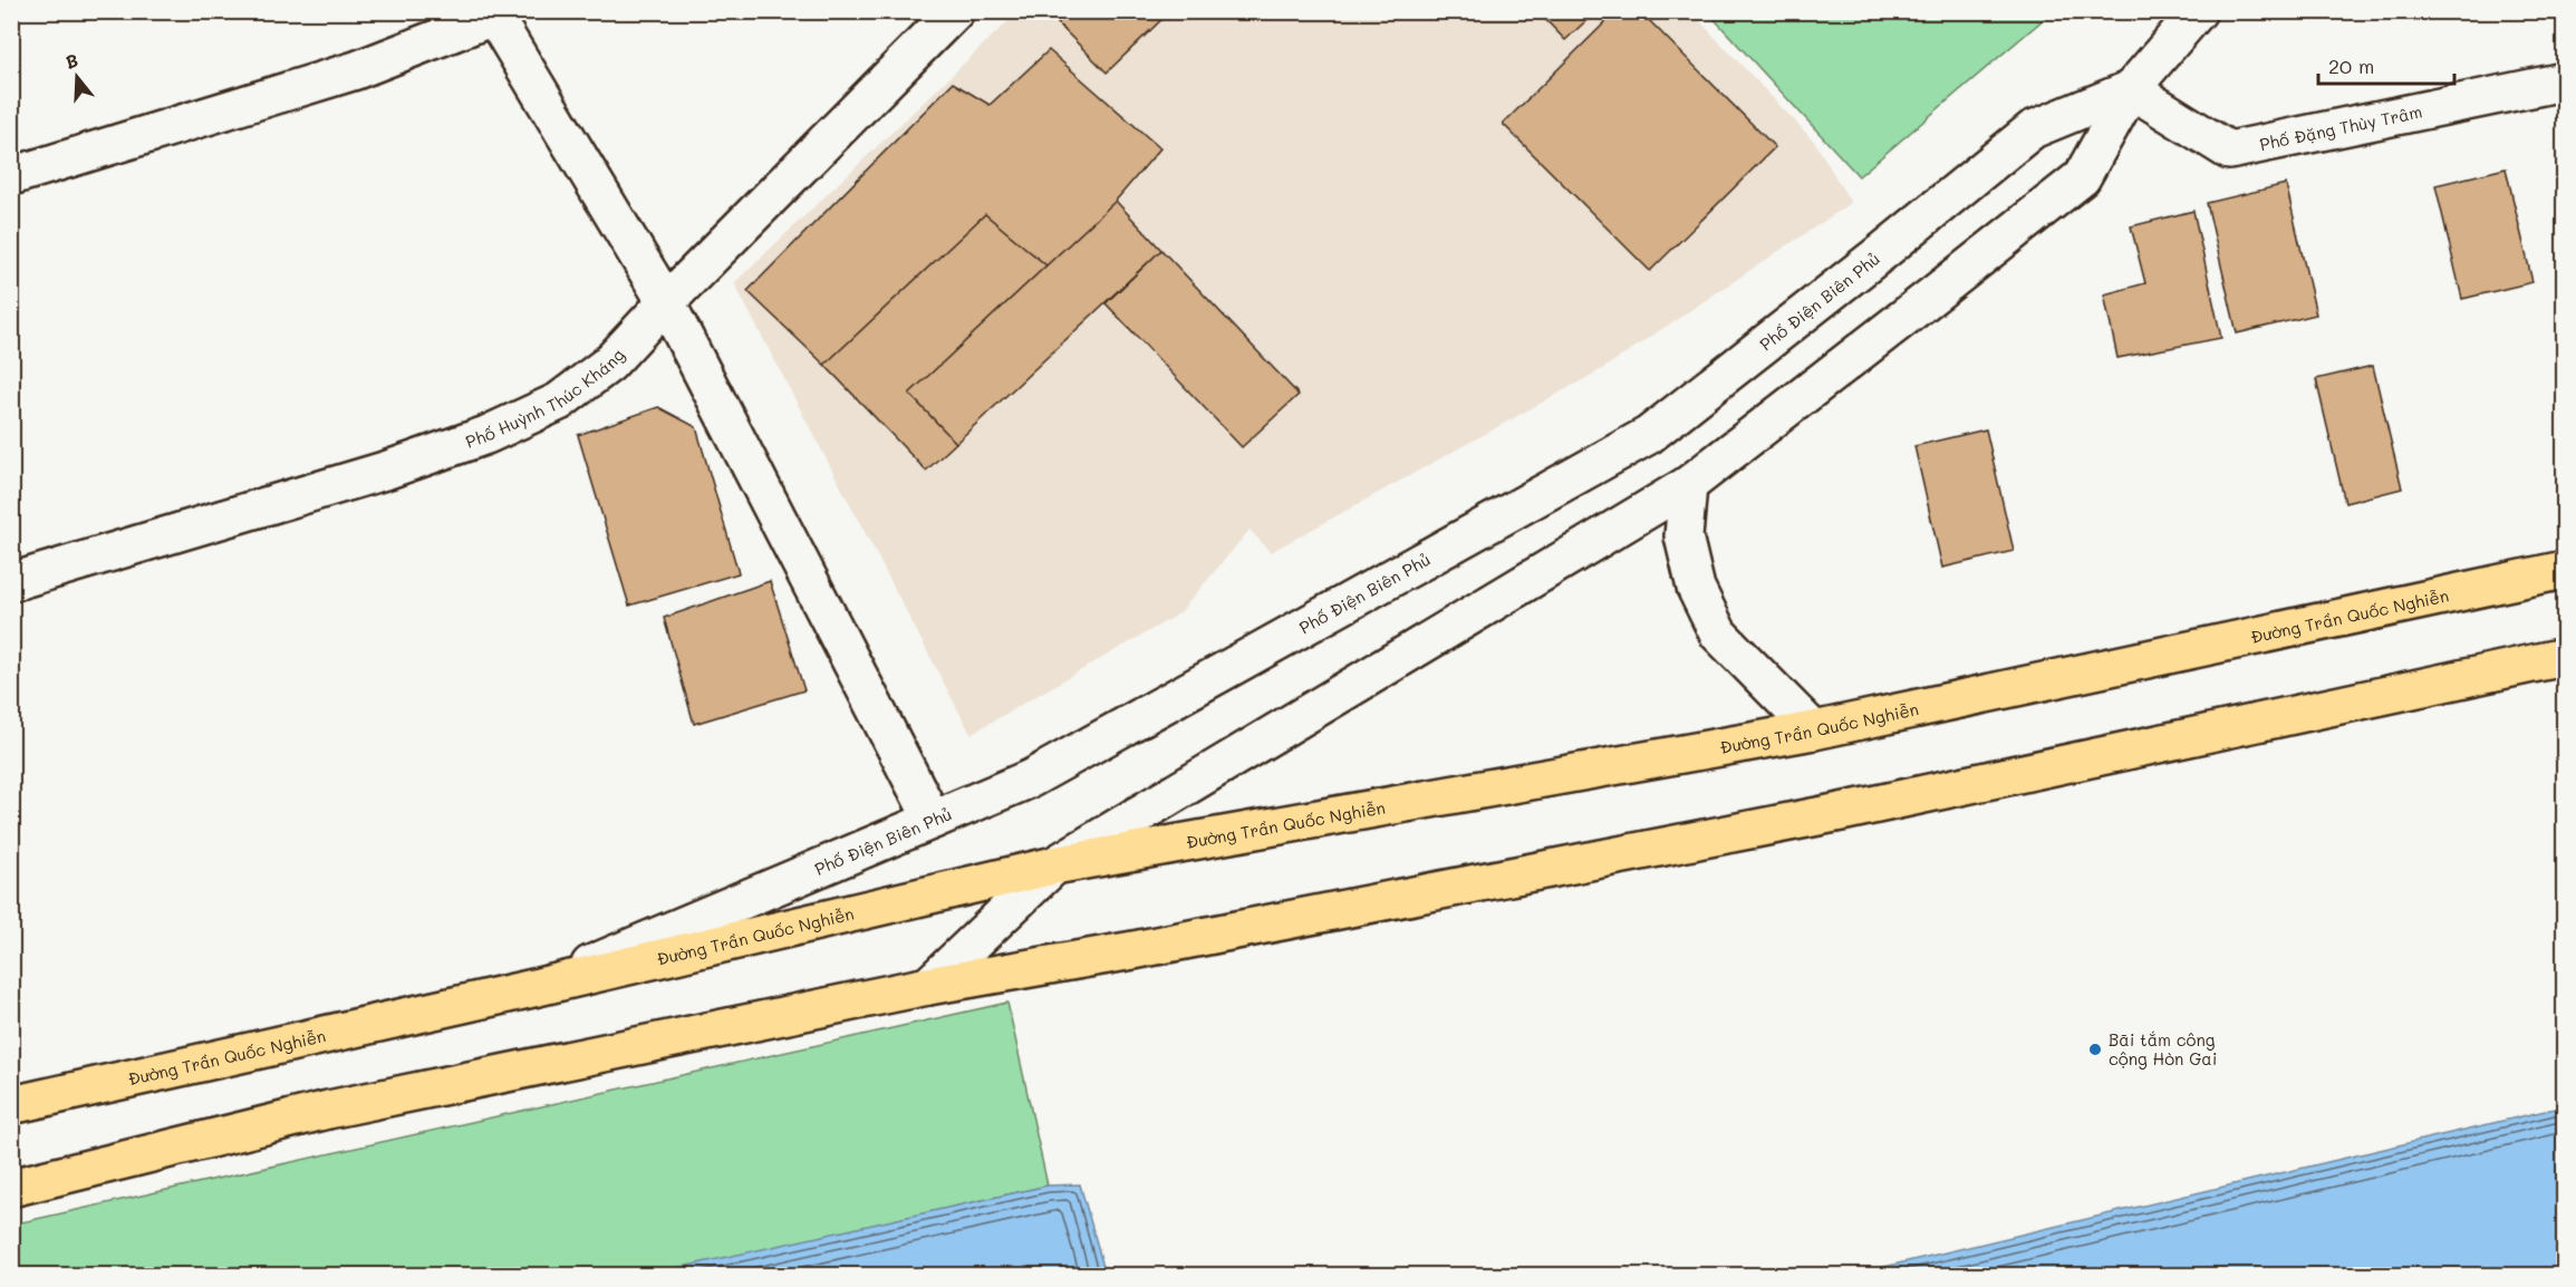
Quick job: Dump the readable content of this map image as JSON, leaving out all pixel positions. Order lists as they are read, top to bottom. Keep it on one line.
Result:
{"streets":{"main road":["Đường Trần Quốc Nghiễn"],"street":["Phố Đặng Thùy Trâm","Phố Điện Biên Phủ","Phố Huỳnh Thúc Kháng"]},"crossings":[["Phố Đặng Thùy Trâm","Phố Điện Biên Phủ"],["Phố Điện Biên Phủ","Đường Trần Quốc Nghiễn"]],"places":["Bãi tắm công cộng Hòn Gai"],"scale_bar":"20 m","north":"top"}
